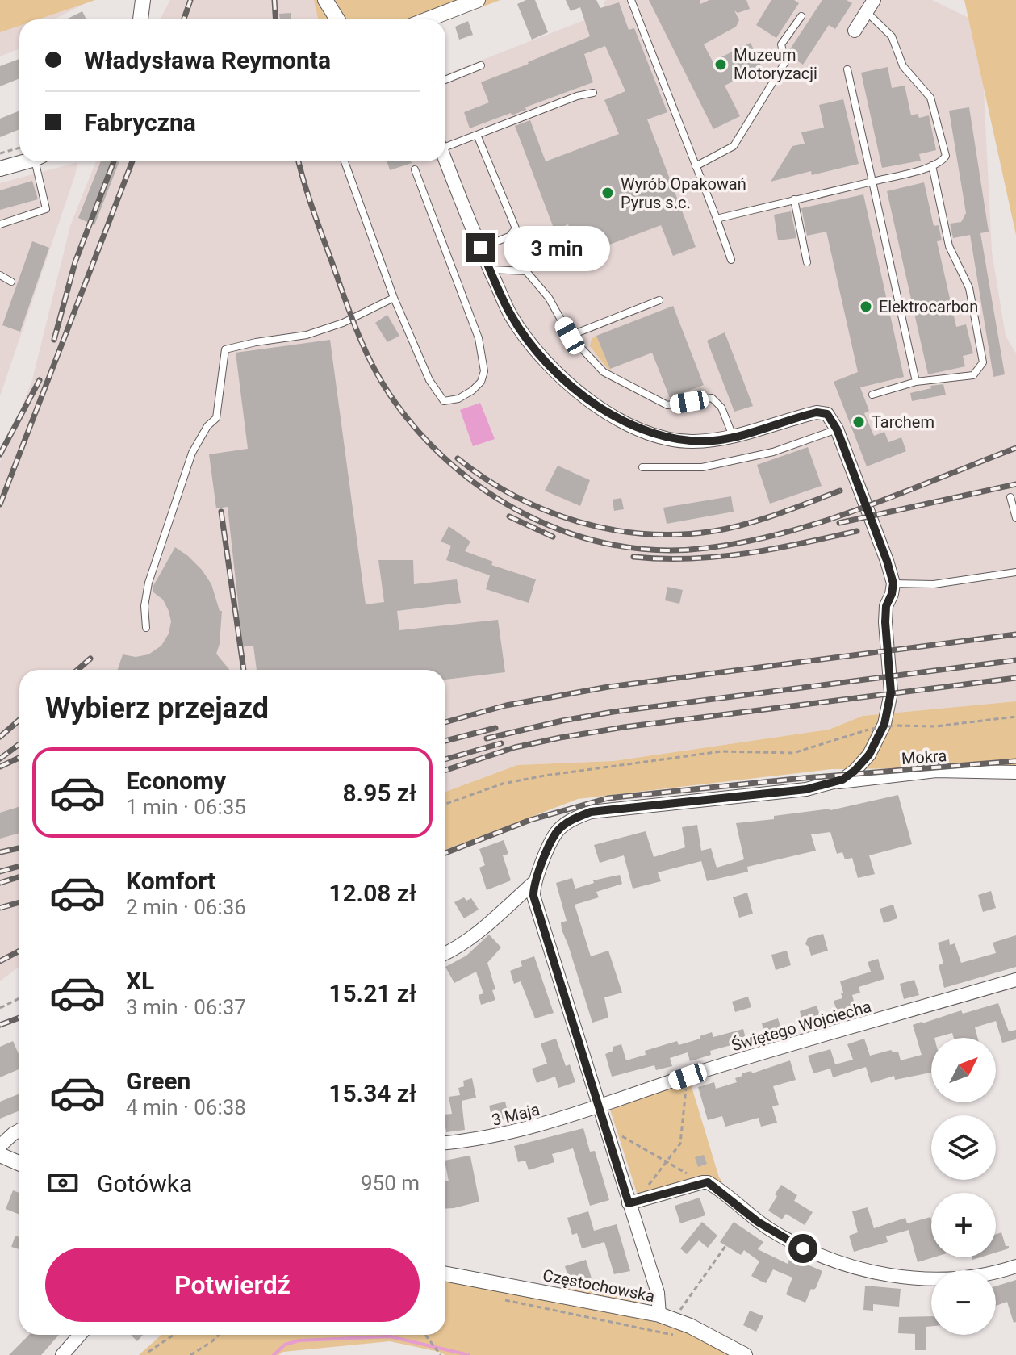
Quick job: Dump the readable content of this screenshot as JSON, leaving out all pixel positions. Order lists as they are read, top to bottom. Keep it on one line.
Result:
{"streets":{"street":["Mokra","Świętego Wojciecha","3 Maja","Częstochowska"]},"crossings":[["Świętego Wojciecha","3 Maja"]],"places":["Muzeum Motoryzacji","Wyrób Opakowań Pyrus s.c.","Elektrocarbon","Tarchem"],"north":"top right","page":{"banner":["Władysława Reymonta","Fabryczna"],"bubble":"3 min","heading":"Wybierz przejazd","list":[{"name":"Economy","note":"1 min · 06:35","value":"8.95 zł"},{"name":"Komfort","note":"2 min · 06:36","value":"12.08 zł"},{"name":"XL","note":"3 min · 06:37","value":"15.21 zł"},{"name":"Green","note":"4 min · 06:38","value":"15.34 zł"}],"map_buttons":["+","−"],"pay":["Gotówka","950 m"],"buttons":"Potwierdź"}}
